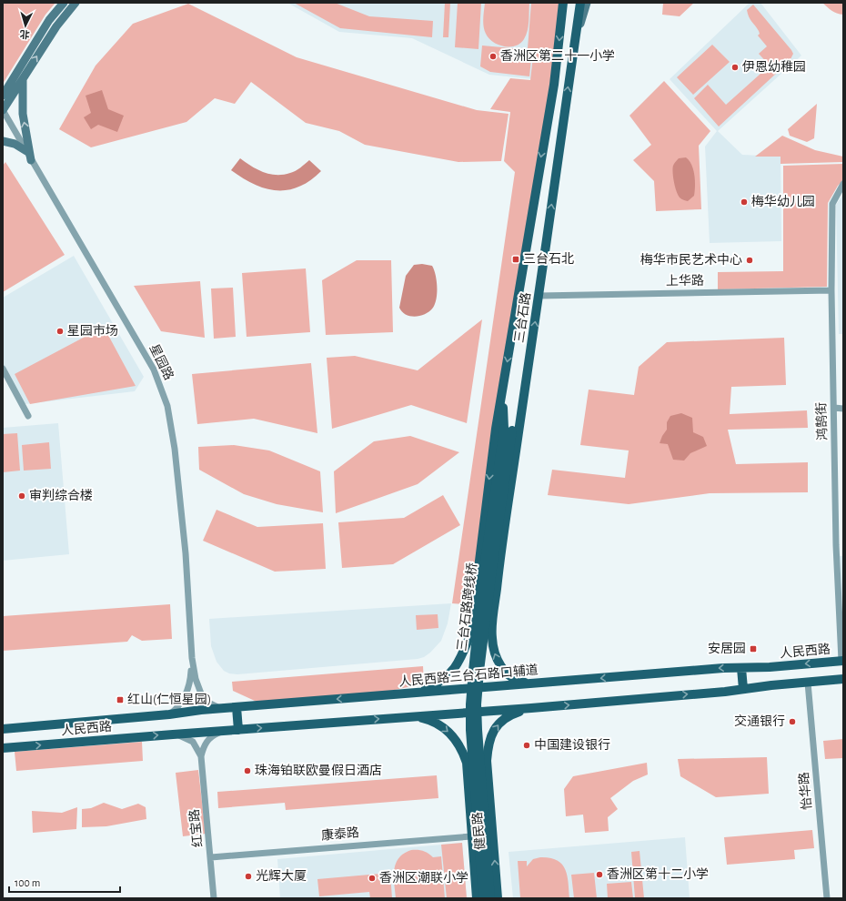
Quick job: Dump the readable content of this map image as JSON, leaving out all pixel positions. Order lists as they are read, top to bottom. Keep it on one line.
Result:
{"streets":{"main road":["三台石路","三台石路跨线桥","人民西路","人民西路三台石路口辅道","健民路"],"street":["上华路","星园路","鸿鹄街","怡华路","红宝路","康泰路"]},"crossings":[["上华路","三台石路"],["上华路","鸿鹄街"],["三台石路","人民西路三台石路口辅道"],["星园路","人民西路"],["星园路","人民西路三台石路口辅道"],["鸿鹄街","人民西路"],["人民西路","人民西路三台石路口辅道"],["人民西路","红宝路"],["红宝路","康泰路"],["健民路","康泰路"]],"places":{"other":["香洲区第二十一小学","伊恩幼稚园","梅华幼儿园","梅华市民艺术中心","星园市场","审判综合楼","交通银行","中国建设银行","珠海铂联欧曼假日酒店","香洲区第十二小学","光辉大厦","香洲区潮联小学"],"transit":["三台石北","安居园","红山(仁恒星园)"]},"scale_bar":"100 m","north":"bottom"}
